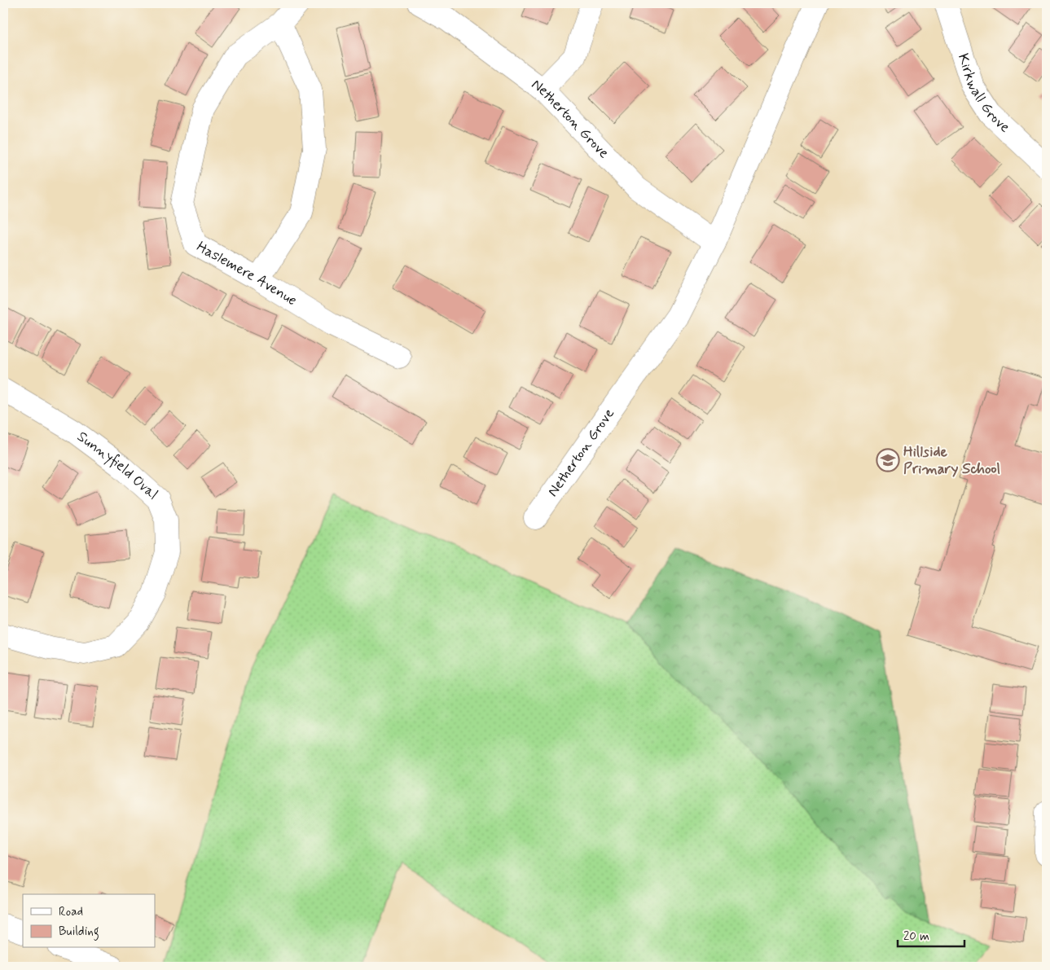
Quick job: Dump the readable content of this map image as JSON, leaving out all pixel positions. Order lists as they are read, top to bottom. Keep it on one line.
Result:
{"streets":{"street":["Kirkwall Grove","Netherton Grove","Haslemere Avenue","Sunnyfield Oval"]},"places":{"school or university":["Hillside Primary School"]},"legend":["Road","Building"],"scale_bar":"20 m"}
